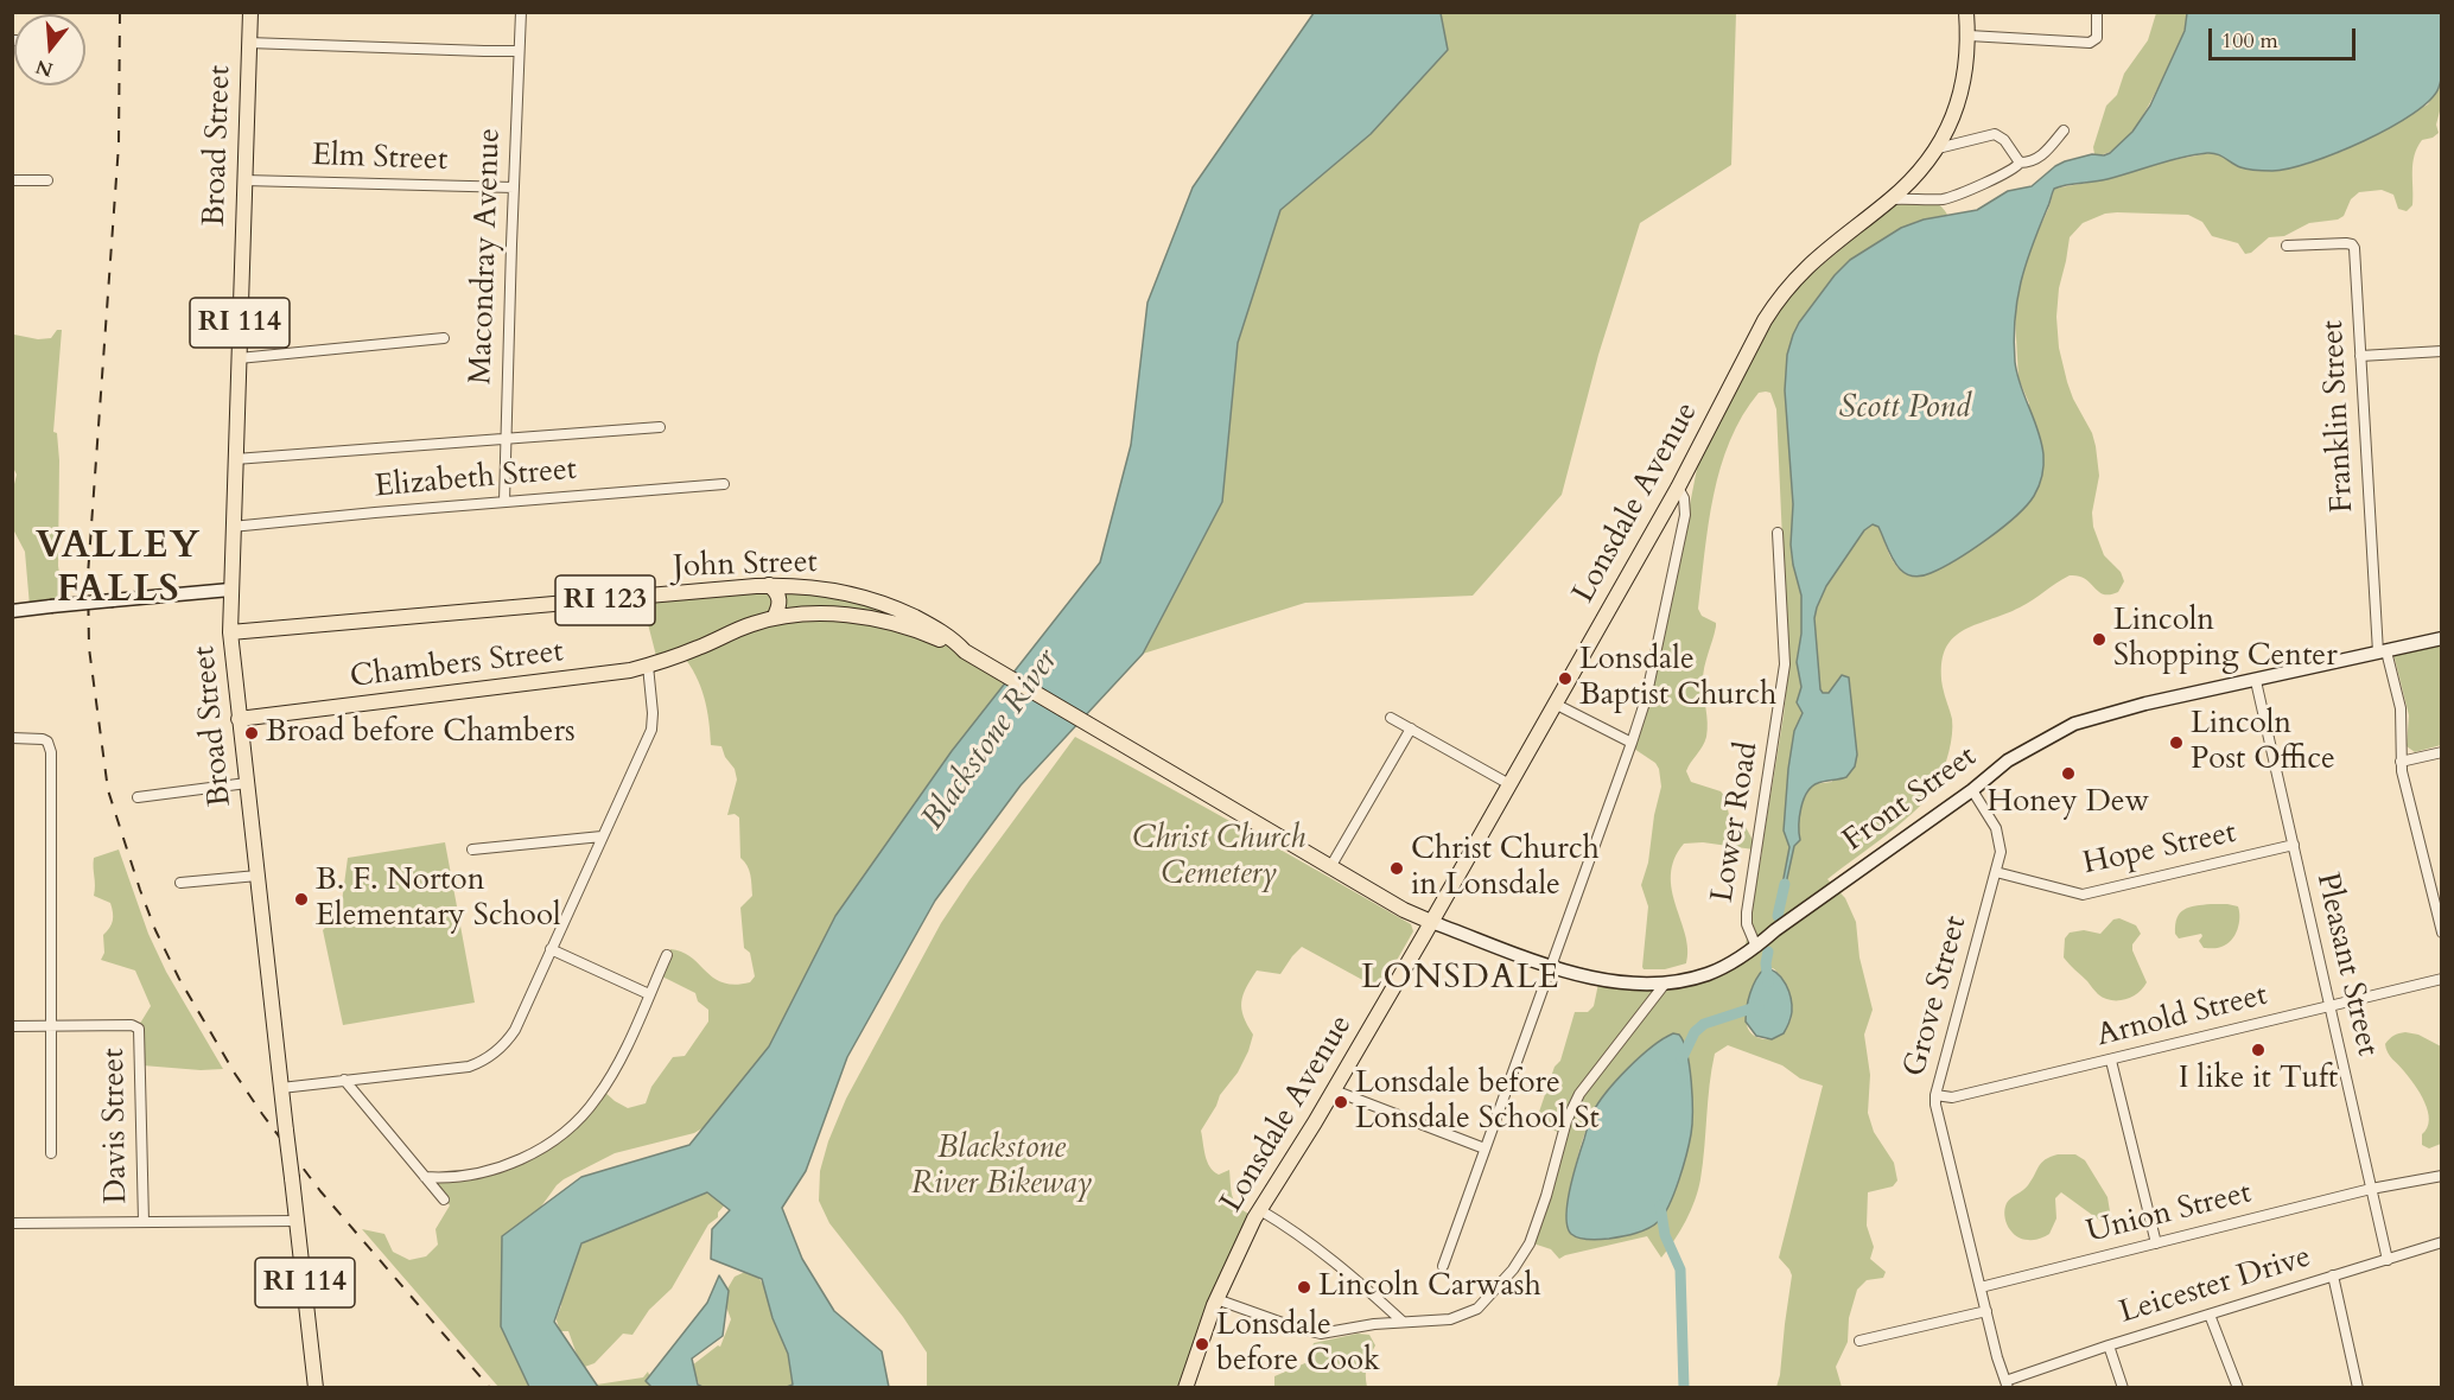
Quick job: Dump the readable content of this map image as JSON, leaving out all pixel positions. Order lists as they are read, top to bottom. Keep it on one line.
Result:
{"streets":{"main road":["Broad Street","RI 114","Lonsdale Avenue","John Street","RI 123","Chambers Street","Front Street"],"street":["Elm Street","Macondray Avenue","Franklin Street","Elizabeth Street","Lower Road","Hope Street","Pleasant Street","Grove Street","Arnold Street","Davis Street","Union Street","Leicester Drive"]},"crossings":[["Broad Street","Elm Street"],["Broad Street","Elizabeth Street"],["Broad Street","John Street"],["Broad Street","Chambers Street"],["Elm Street","Macondray Avenue"],["Macondray Avenue","Elizabeth Street"],["Franklin Street","Front Street"],["Lonsdale Avenue","John Street"],["Lonsdale Avenue","Front Street"],["John Street","Chambers Street"],["John Street","Front Street"],["Front Street","Lower Road"],["Front Street","Pleasant Street"],["Front Street","Grove Street"],["Hope Street","Pleasant Street"],["Hope Street","Grove Street"],["Pleasant Street","Arnold Street"],["Pleasant Street","Union Street"],["Pleasant Street","Leicester Drive"],["Grove Street","Arnold Street"],["Grove Street","Union Street"],["Grove Street","Leicester Drive"]],"districts":["VALLEY FALLS","LONSDALE"],"water":["Scott Pond","Blackstone River"],"parks":["Christ Church Cemetery","Blackstone River Bikeway"],"places":["Lincoln Shopping Center","Lonsdale Baptist Church","Broad before Chambers","Lincoln Post Office","Honey Dew","Christ Church in Lonsdale","B. F. Norton Elementary School","I like it Tuft","Lonsdale before Lonsdale School St","Lincoln Carwash","Lonsdale before Cook"],"scale_bar":"100 m","north":"bottom"}
